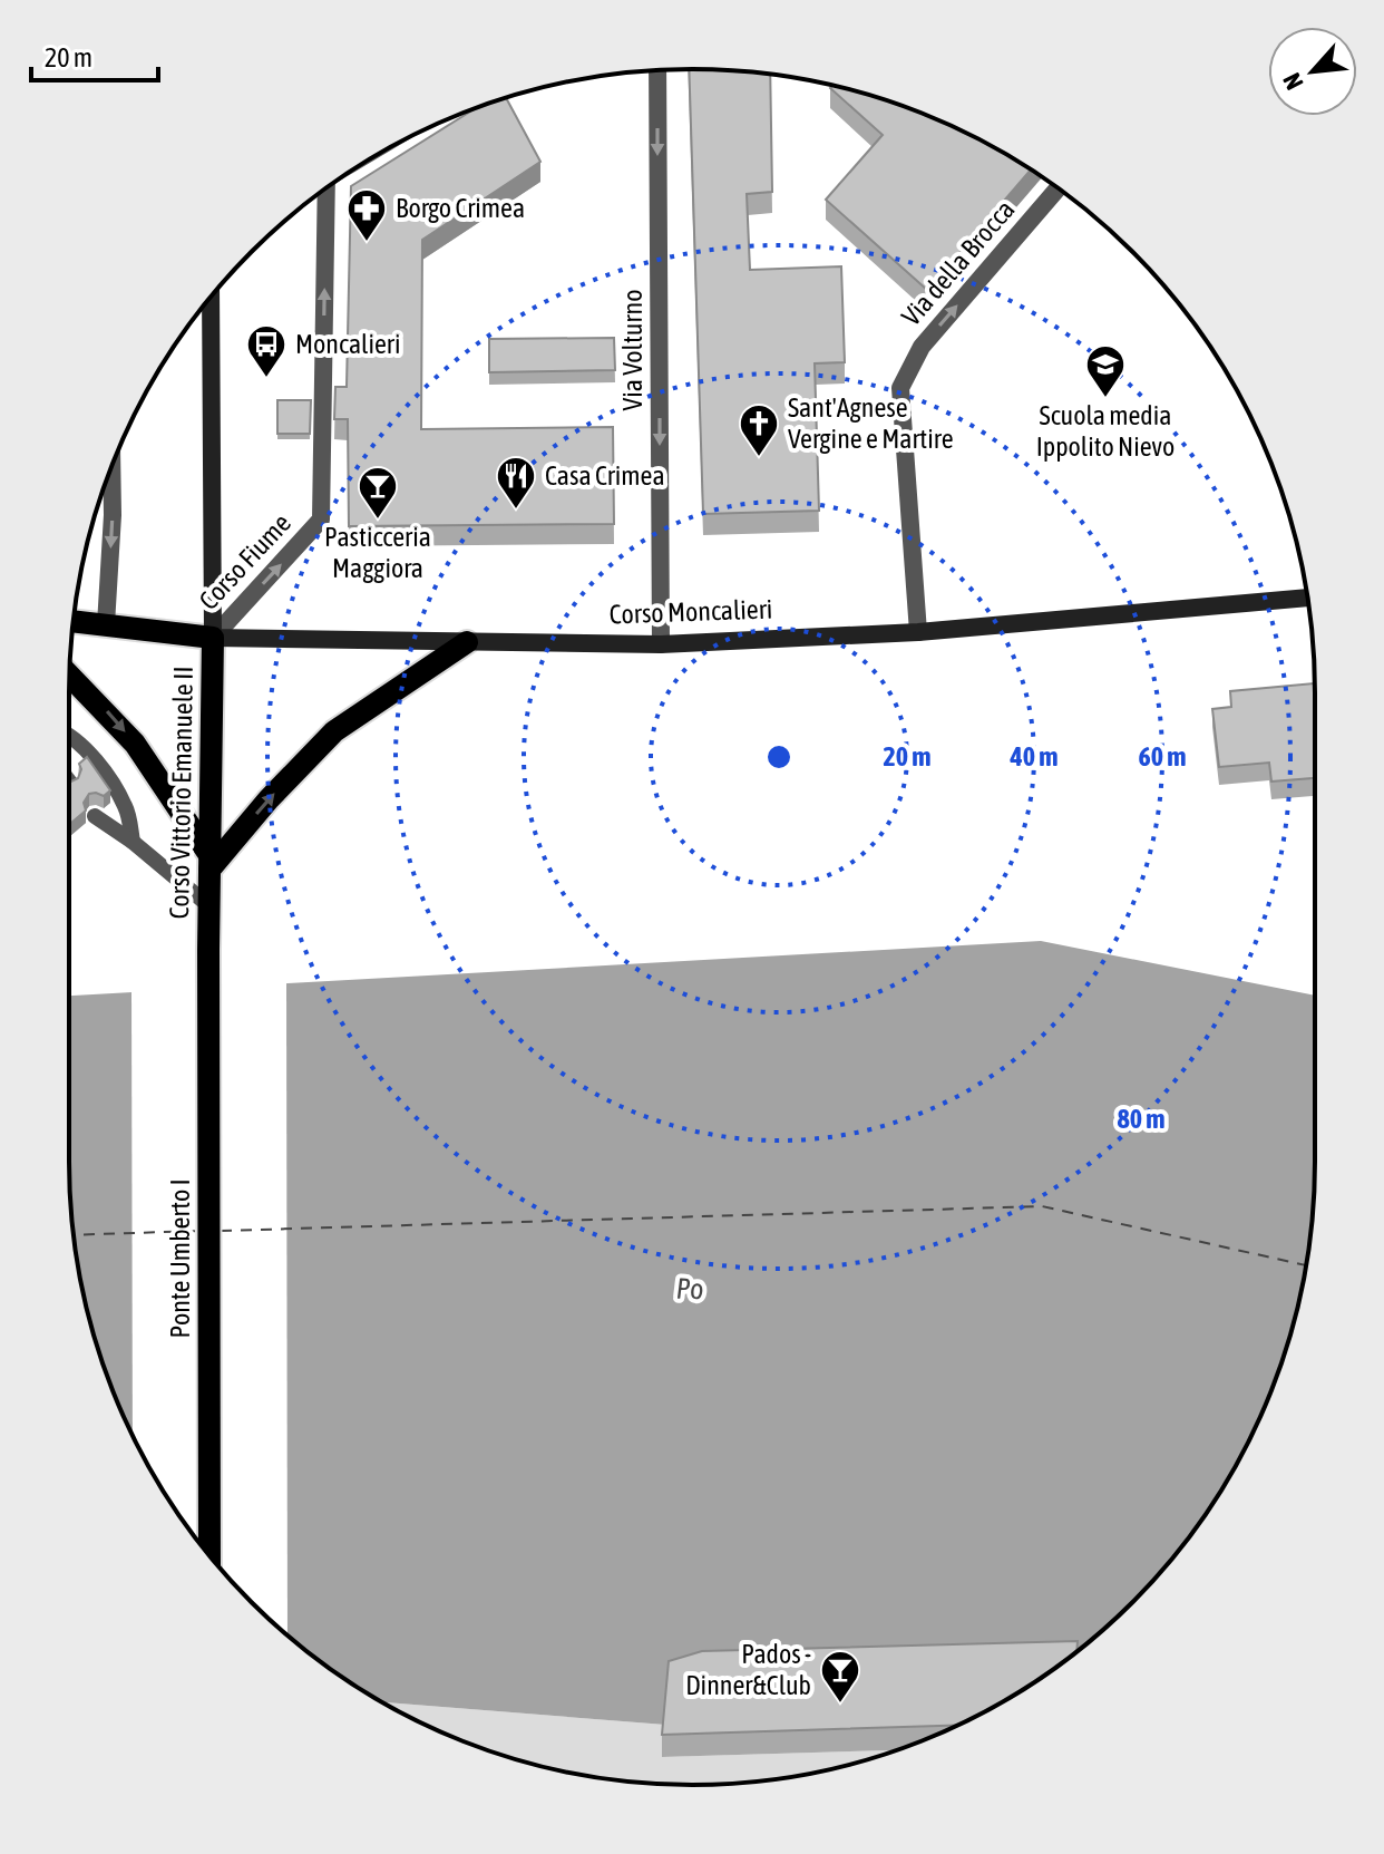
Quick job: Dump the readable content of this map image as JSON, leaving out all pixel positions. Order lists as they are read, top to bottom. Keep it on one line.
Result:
{"streets":{"main road":["Corso Fiume","Corso Moncalieri","Corso Vittorio Emanuele II","Ponte Umberto I"],"street":["Via della Brocca","Via Volturno"]},"crossings":[["Via della Brocca","Corso Moncalieri"],["Via Volturno","Corso Moncalieri"],["Corso Fiume","Corso Moncalieri"],["Corso Fiume","Corso Vittorio Emanuele II"],["Corso Moncalieri","Corso Vittorio Emanuele II"],["Corso Vittorio Emanuele II","Ponte Umberto I"]],"one_way":["Via della Brocca","Via Volturno","Corso Fiume"],"water":["Po"],"places":{"pharmacy":["Borgo Crimea"],"bus stop":["Moncalieri"],"school or university":["Scuola media Ippolito Nievo"],"church":["Sant'Agnese Vergine e Martire"],"restaurant":["Casa Crimea"],"bar":["Pasticceria Maggiora","Pados - Dinner&Club"]},"scale_bar":"20 m","north":"bottom left","rings":["20 m","40 m","60 m","80 m"]}
